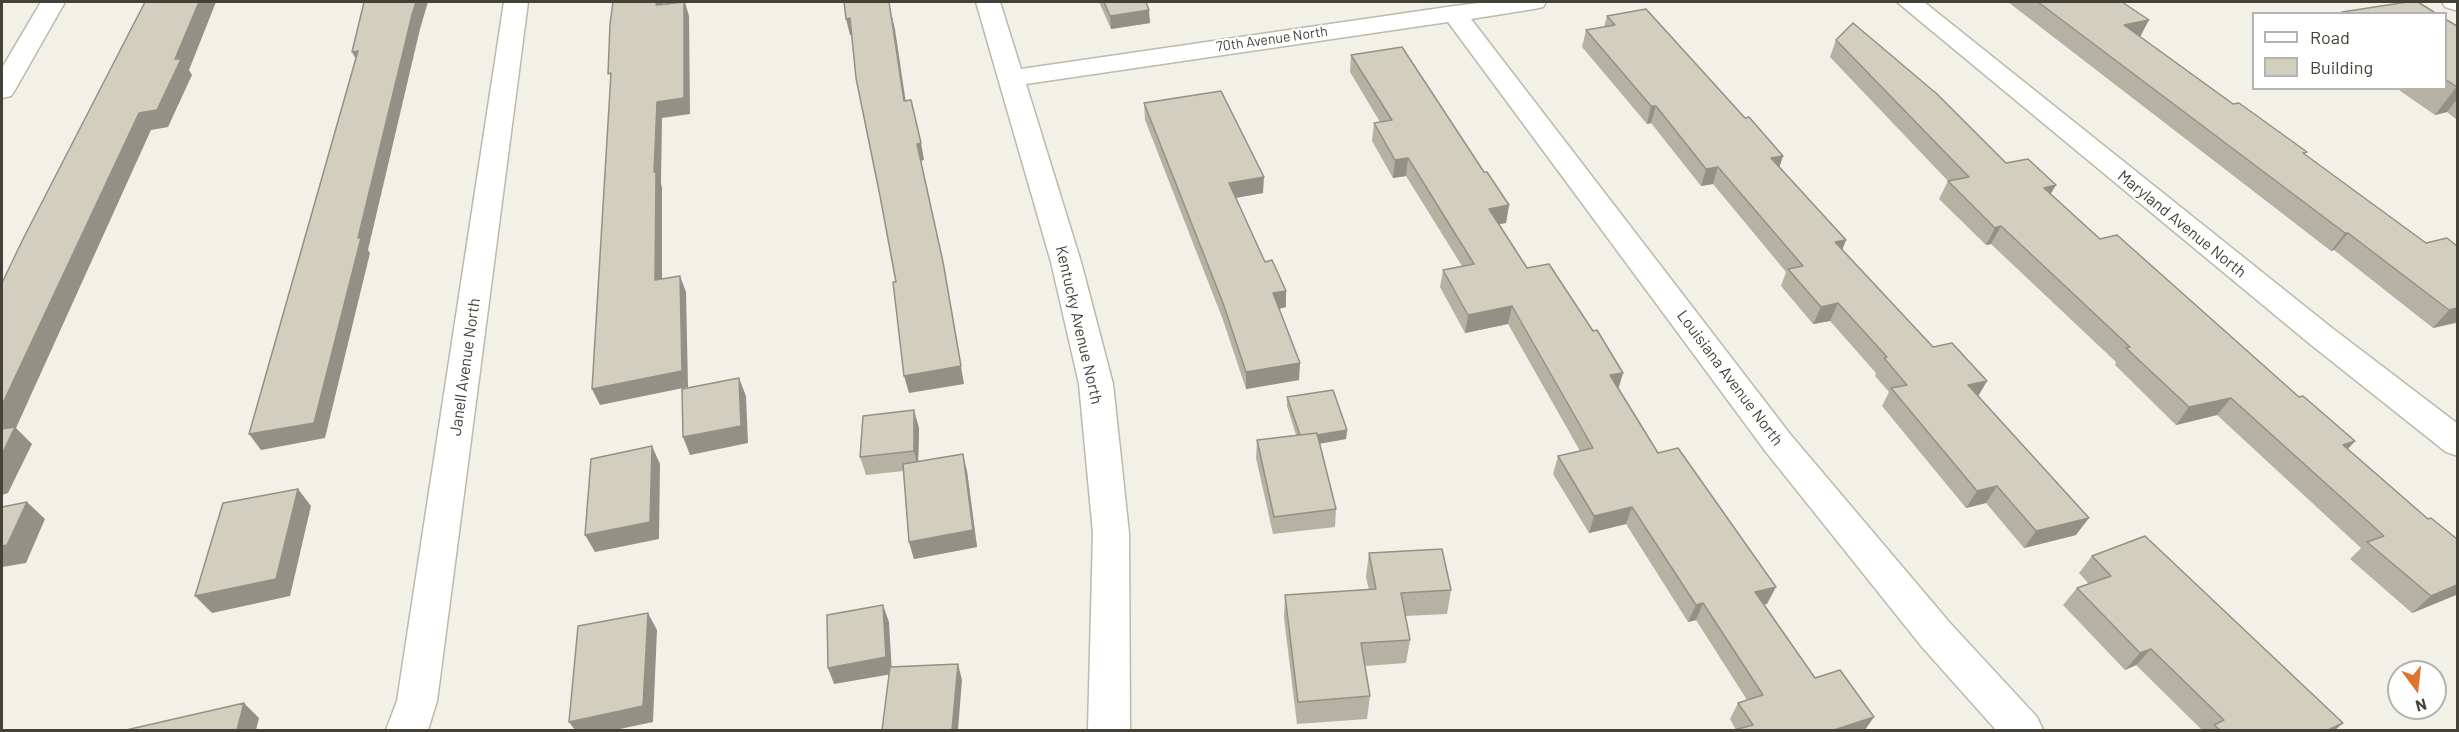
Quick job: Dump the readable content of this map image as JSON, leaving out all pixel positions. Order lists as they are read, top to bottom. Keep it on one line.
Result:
{"streets":{"street":["70th Avenue North","Maryland Avenue North","Kentucky Avenue North","Janell Avenue North","Louisiana Avenue North"]},"crossings":[["70th Avenue North","Kentucky Avenue North"],["70th Avenue North","Louisiana Avenue North"]],"legend":["Road","Building"],"north":"bottom"}
